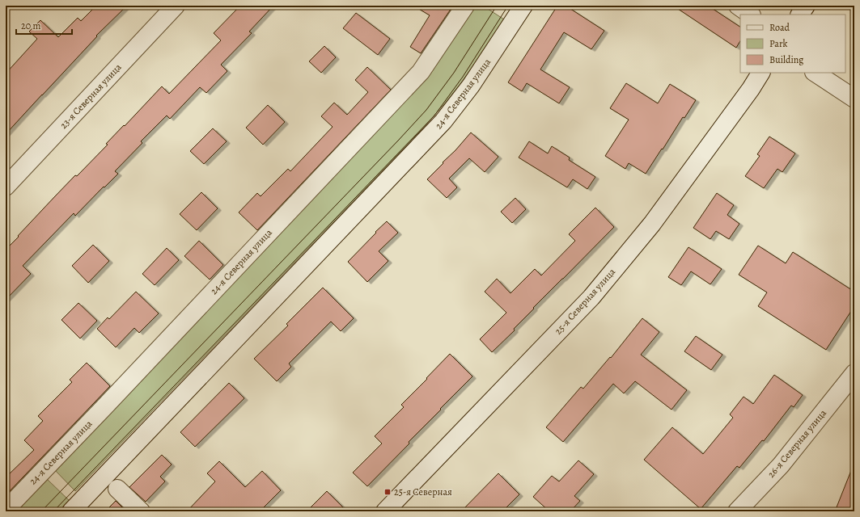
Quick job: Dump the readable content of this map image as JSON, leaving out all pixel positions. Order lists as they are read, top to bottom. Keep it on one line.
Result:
{"streets":{"main road":["24-я Северная улица","23-я Северная улица","25-я Северная улица","26-я Северная улица"]},"places":{"transit":["25-я Северная"]},"legend":["Road","Park","Building"],"scale_bar":"20 m"}
